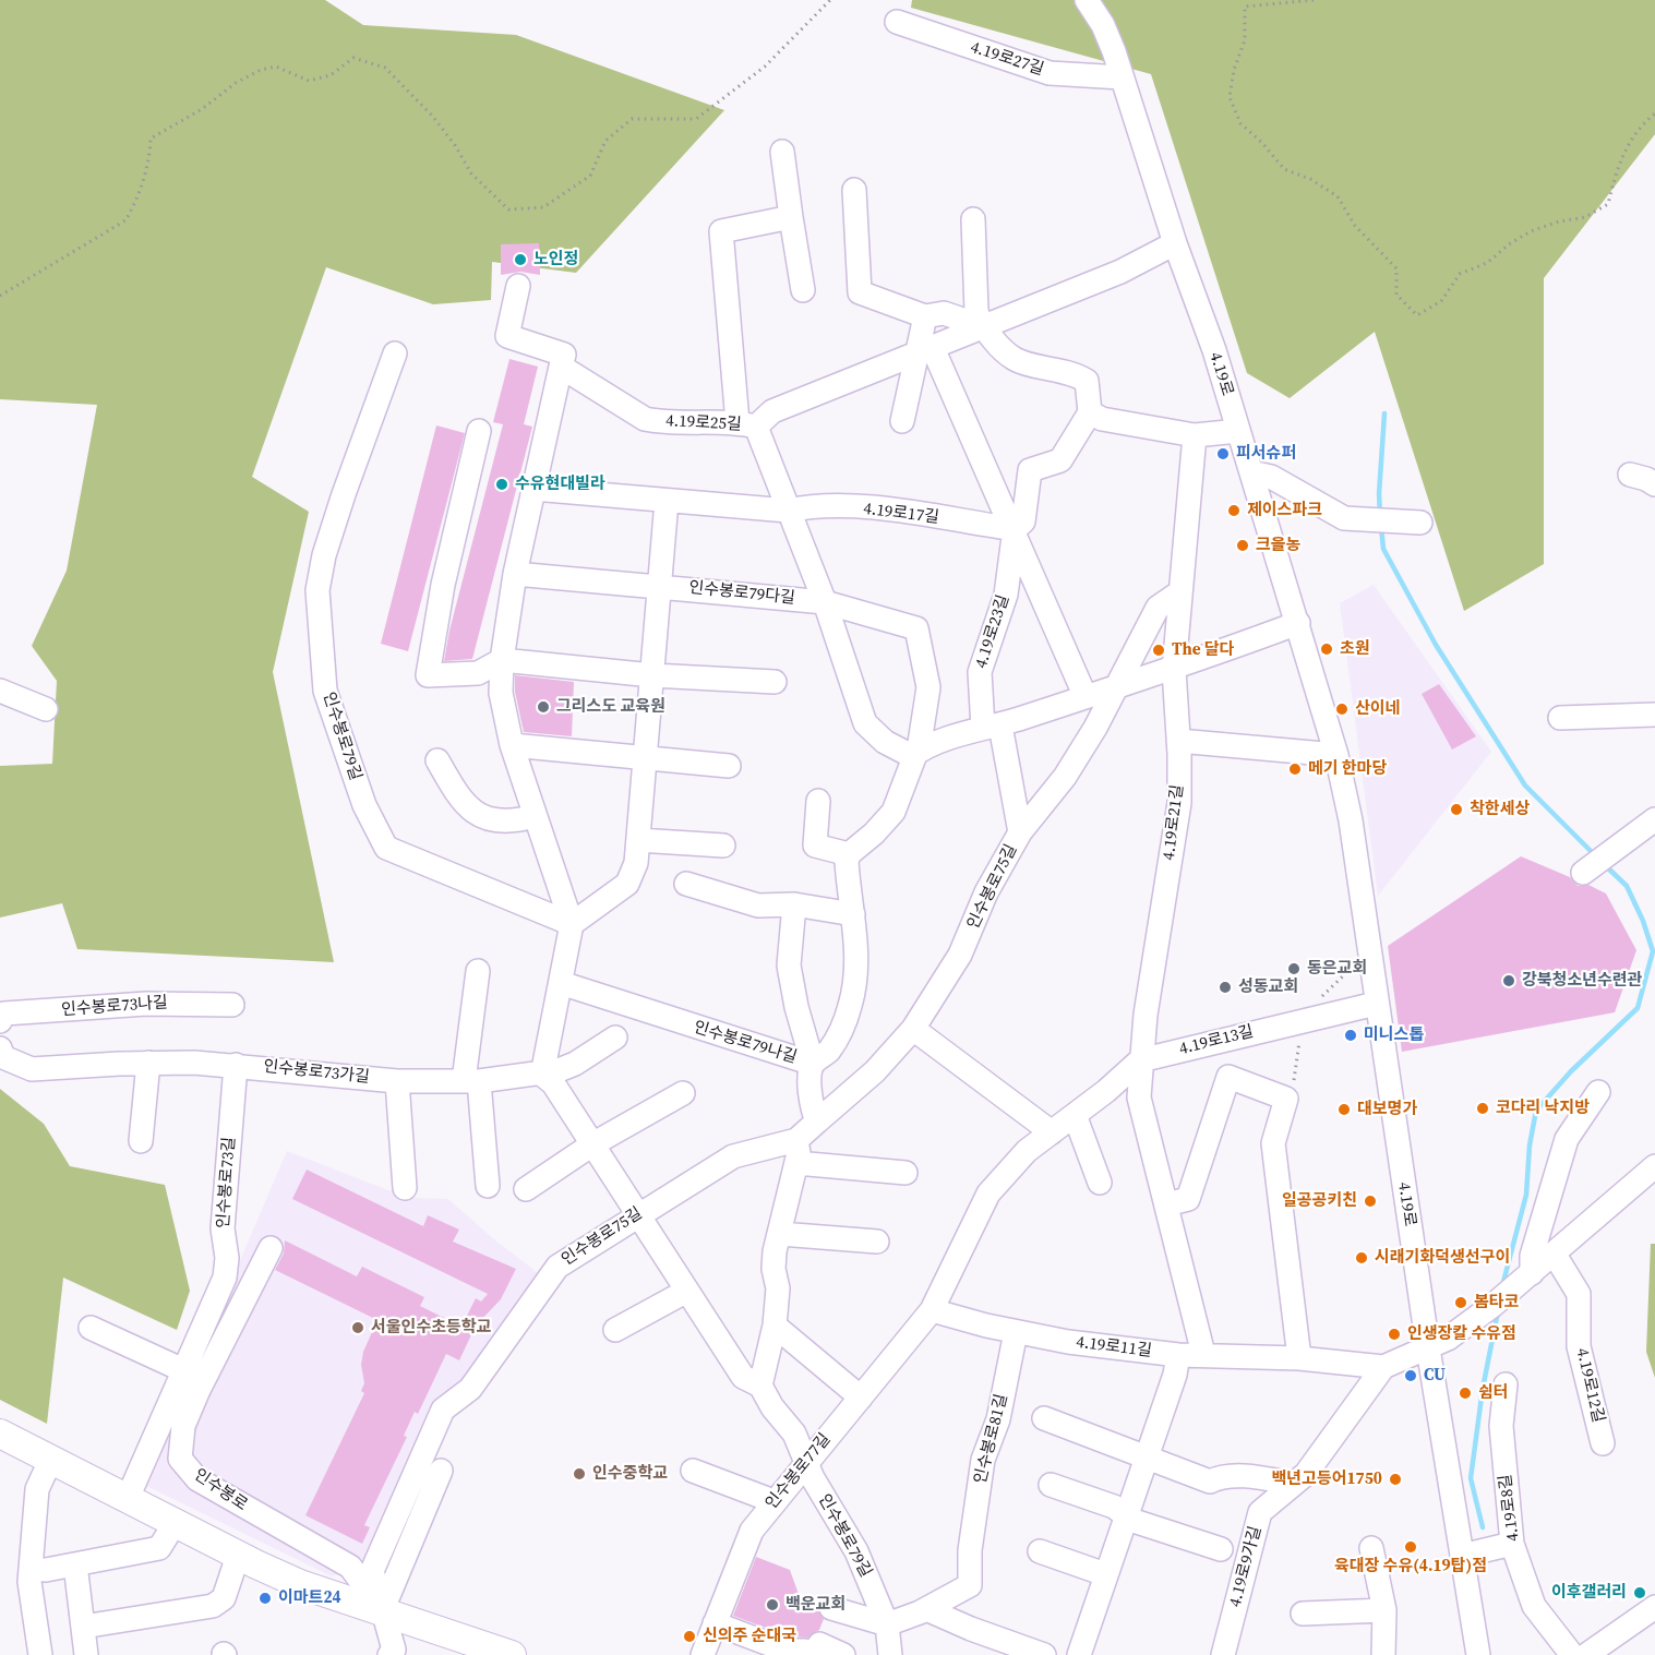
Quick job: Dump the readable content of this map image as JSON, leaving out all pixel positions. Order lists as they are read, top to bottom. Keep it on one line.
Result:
{"streets":{"street":["4.19로27길","4.19로","4.19로25길","4.19로17길","인수봉로79다길","4.19로23길","인수봉로79길","4.19로21길","인수봉로75길","인수봉로73나길","4.19로13길","인수봉로79나길","인수봉로73가길","인수봉로73길","4.19로11길","4.19로12길","인수봉로81길","인수봉로77길","인수봉로","4.19로8길","4.19로9가길"]},"crossings":[["4.19로27길","4.19로"],["4.19로","4.19로25길"],["4.19로","4.19로13길"],["4.19로","4.19로11길"],["4.19로17길","4.19로23길"],["4.19로23길","인수봉로75길"],["인수봉로79길","인수봉로75길"],["인수봉로79길","인수봉로73가길"],["인수봉로79길","인수봉로77길"],["4.19로21길","4.19로13길"],["4.19로21길","4.19로11길"],["인수봉로75길","인수봉로"],["4.19로13길","4.19로11길"],["4.19로13길","인수봉로77길"],["인수봉로73가길","인수봉로73길"],["4.19로11길","인수봉로81길"],["4.19로11길","인수봉로77길"],["4.19로11길","4.19로9가길"]],"places":["노인정","피서슈퍼","수유현대빌라","제이스파크","크을농","초원","The 달다","그리스도 교육원","산이네","메기 한마당","착한세상","동은교회","강북청소년수련관","성동교회","미니스톱","코다리 낙지방","대보명가","일공공키친","시래기화덕생선구이","봄타코","서울인수초등학교","인생장칼 수유점","CU","쉼터","인수중학교","백년고등어1750","육대장 수유(4.19탑)점","이후갤러리","이마트24","백운교회","신의주 순대국"]}
